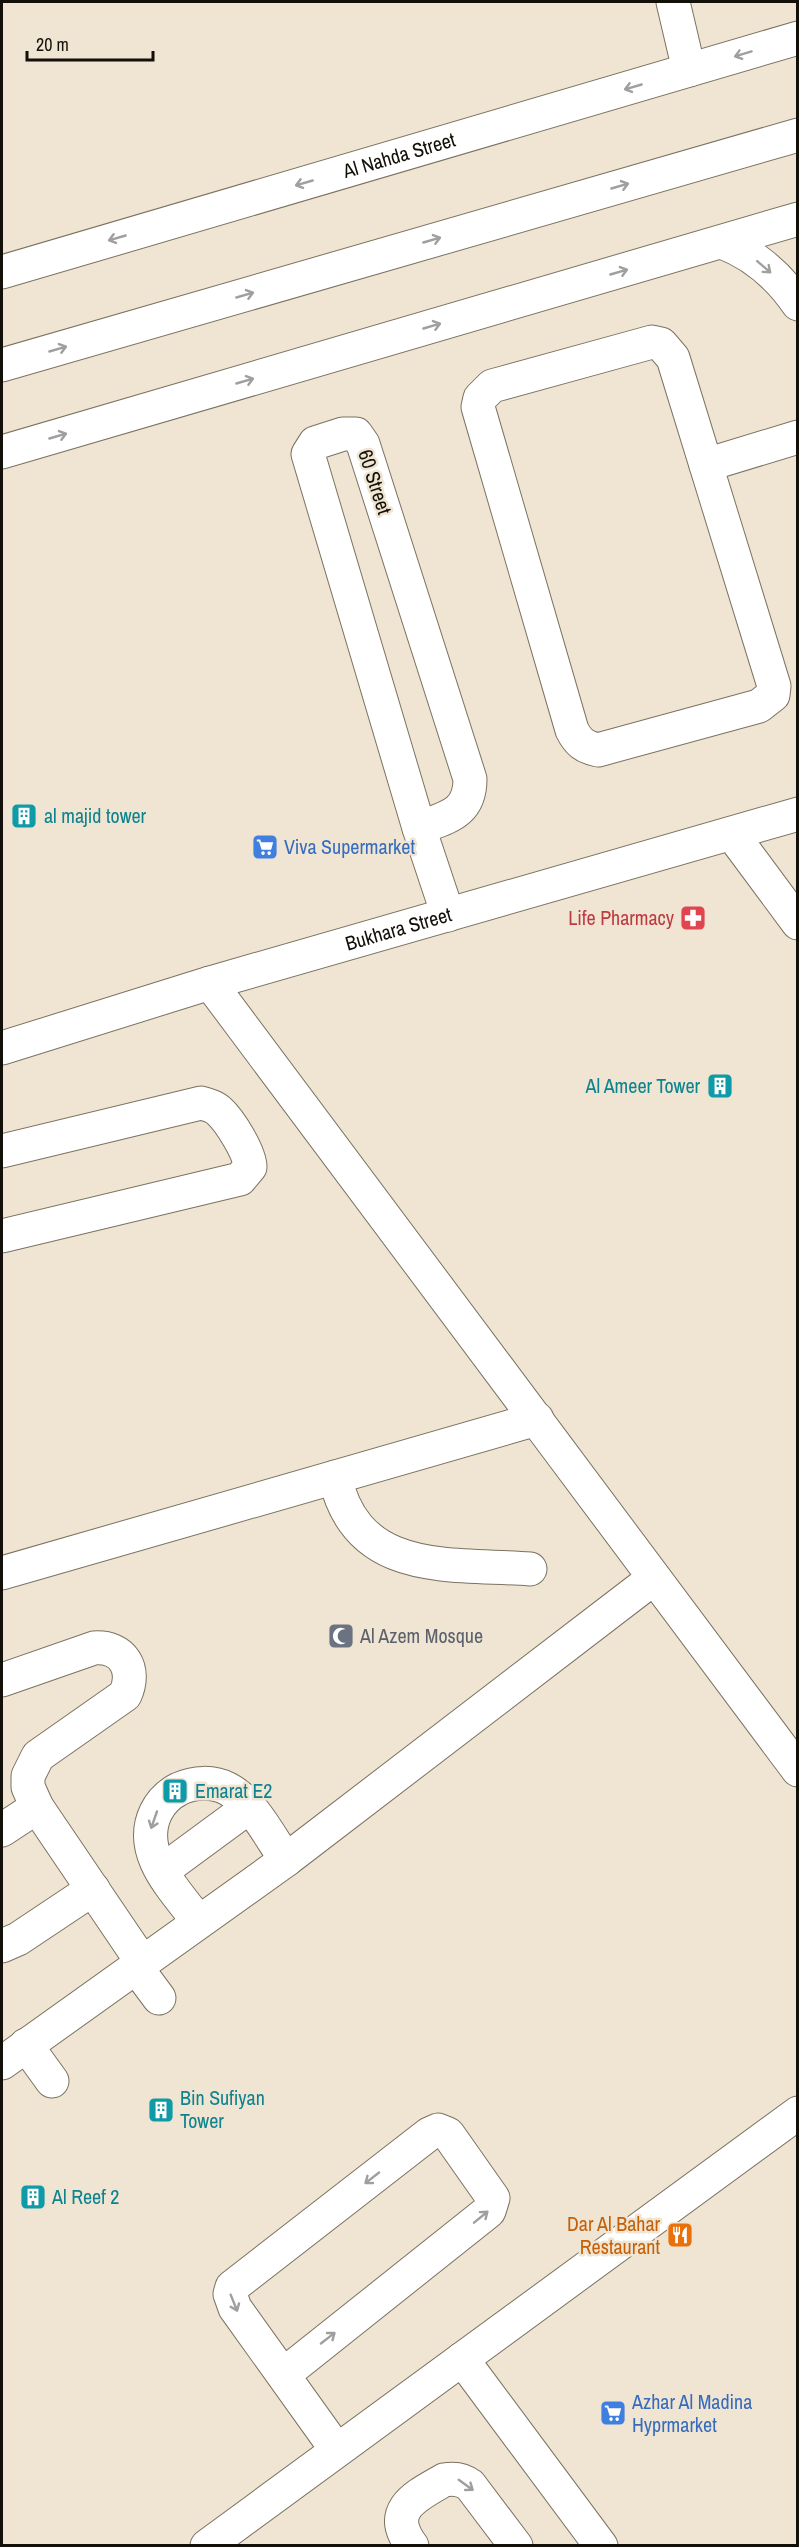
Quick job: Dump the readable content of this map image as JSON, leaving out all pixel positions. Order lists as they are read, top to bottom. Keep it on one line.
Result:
{"streets":{"street":["Al Nahda Street","60 Street","Bukhara Street"]},"crossings":[["60 Street","Bukhara Street"]],"places":{"building":["al majid tower","Al Ameer Tower","Emarat E2","Bin Sufiyan Tower","Al Reef 2"],"supermarket":["Viva Supermarket","Azhar Al Madina Hyprmarket"],"pharmacy":["Life Pharmacy"],"mosque":["Al Azem Mosque"],"restaurant":["Dar Al Bahar Restaurant"]},"scale_bar":"20 m"}
